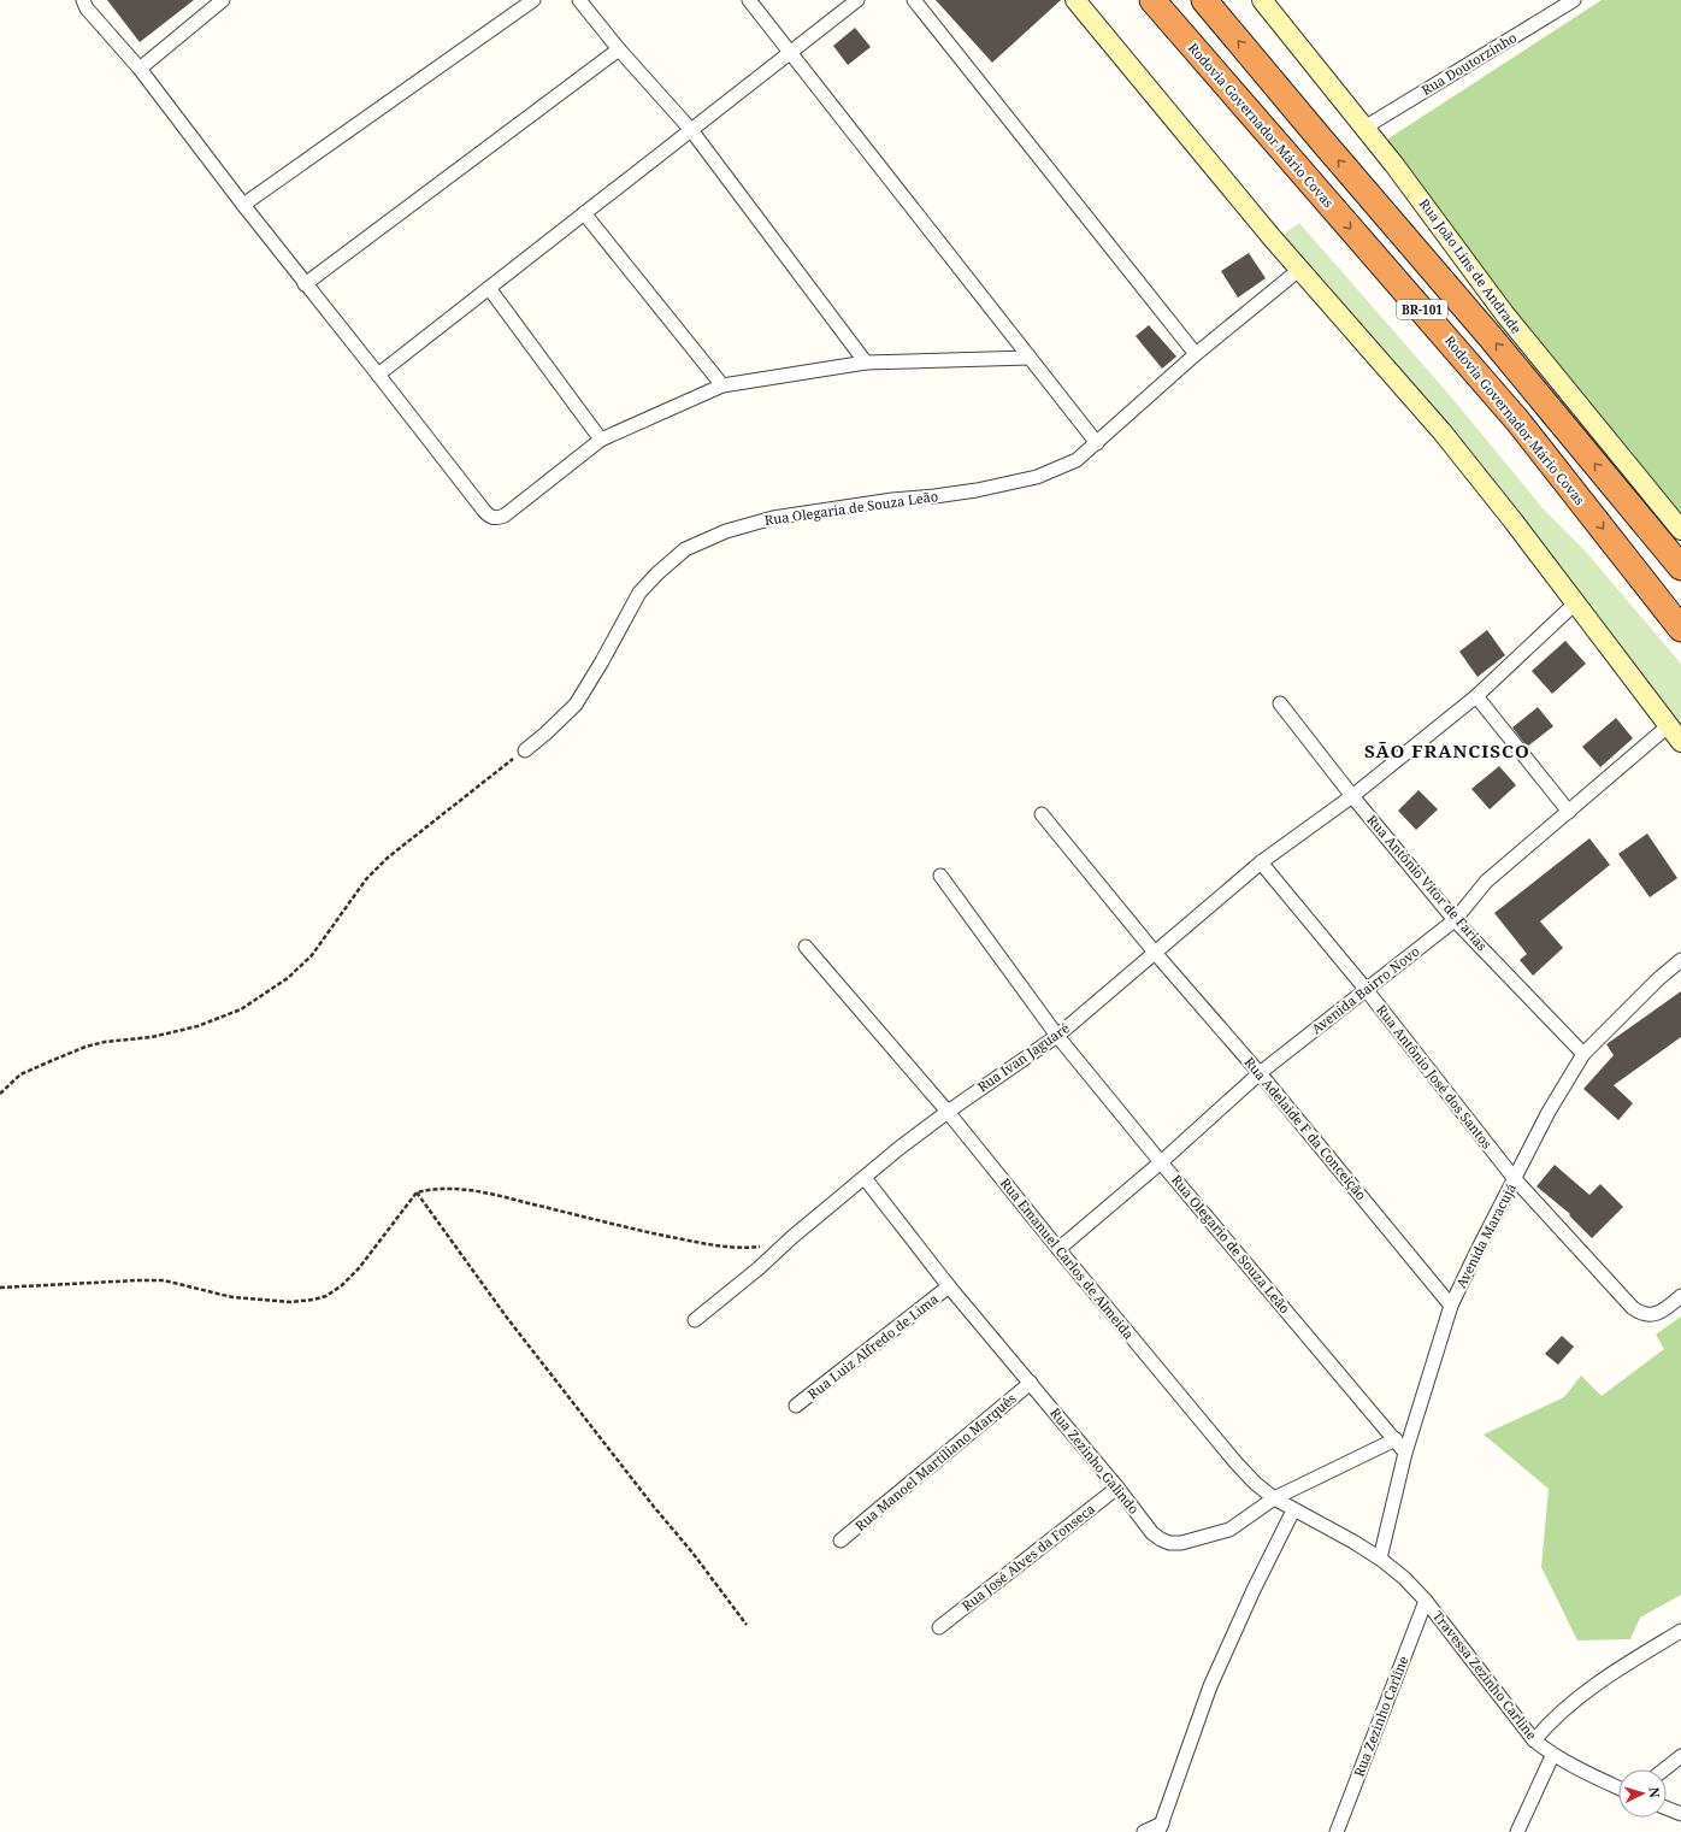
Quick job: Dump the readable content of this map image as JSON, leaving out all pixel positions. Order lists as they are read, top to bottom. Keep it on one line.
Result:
{"streets":{"highway":["Rodovia Governador Mário Covas","BR-101"],"street":["Rua Doutorzinho","Rua João Lins de Andrade","Rua Olegaria de Souza Leão","Rua Antônio Vitor de Farias","Avenida Bairro Novo","Rua Ivan Jaguaré","Rua Antônio José dos Santos","Rua Adelaide F da Conceição","Avenida Maracujá","Rua Olegario de Souza Leão","Rua Emanuel Carlos de Almeida","Rua Luiz Alfredo de Lima","Rua Zezinho Galindo","Rua Manoel Martiliano Marquês","Rua José Alves da Fonseca","Travessa Zezinho Carline","Rua Zezinho Carline"]},"crossings":[["Rua Doutorzinho","Rua João Lins de Andrade"],["Rua Antônio Vitor de Farias","Avenida Bairro Novo"],["Rua Antônio Vitor de Farias","Rua Ivan Jaguaré"],["Rua Antônio Vitor de Farias","Avenida Maracujá"],["Avenida Bairro Novo","Rua Antônio José dos Santos"],["Avenida Bairro Novo","Rua Adelaide F da Conceição"],["Avenida Bairro Novo","Rua Olegario de Souza Leão"],["Avenida Bairro Novo","Rua Emanuel Carlos de Almeida"],["Rua Ivan Jaguaré","Rua Antônio José dos Santos"],["Rua Ivan Jaguaré","Rua Adelaide F da Conceição"],["Rua Ivan Jaguaré","Rua Olegario de Souza Leão"],["Rua Ivan Jaguaré","Rua Emanuel Carlos de Almeida"],["Rua Ivan Jaguaré","Rua Zezinho Galindo"],["Rua Antônio José dos Santos","Avenida Maracujá"],["Rua Adelaide F da Conceição","Avenida Maracujá"],["Avenida Maracujá","Rua Olegario de Souza Leão"],["Avenida Maracujá","Travessa Zezinho Carline"],["Rua Olegario de Souza Leão","Rua Zezinho Galindo"],["Rua Emanuel Carlos de Almeida","Rua Zezinho Galindo"],["Rua Emanuel Carlos de Almeida","Travessa Zezinho Carline"],["Rua Luiz Alfredo de Lima","Rua Zezinho Galindo"],["Rua Zezinho Galindo","Rua Manoel Martiliano Marquês"],["Rua Zezinho Galindo","Rua José Alves da Fonseca"],["Travessa Zezinho Carline","Rua Zezinho Carline"]],"districts":["SÃO FRANCISCO"],"north":"right"}
